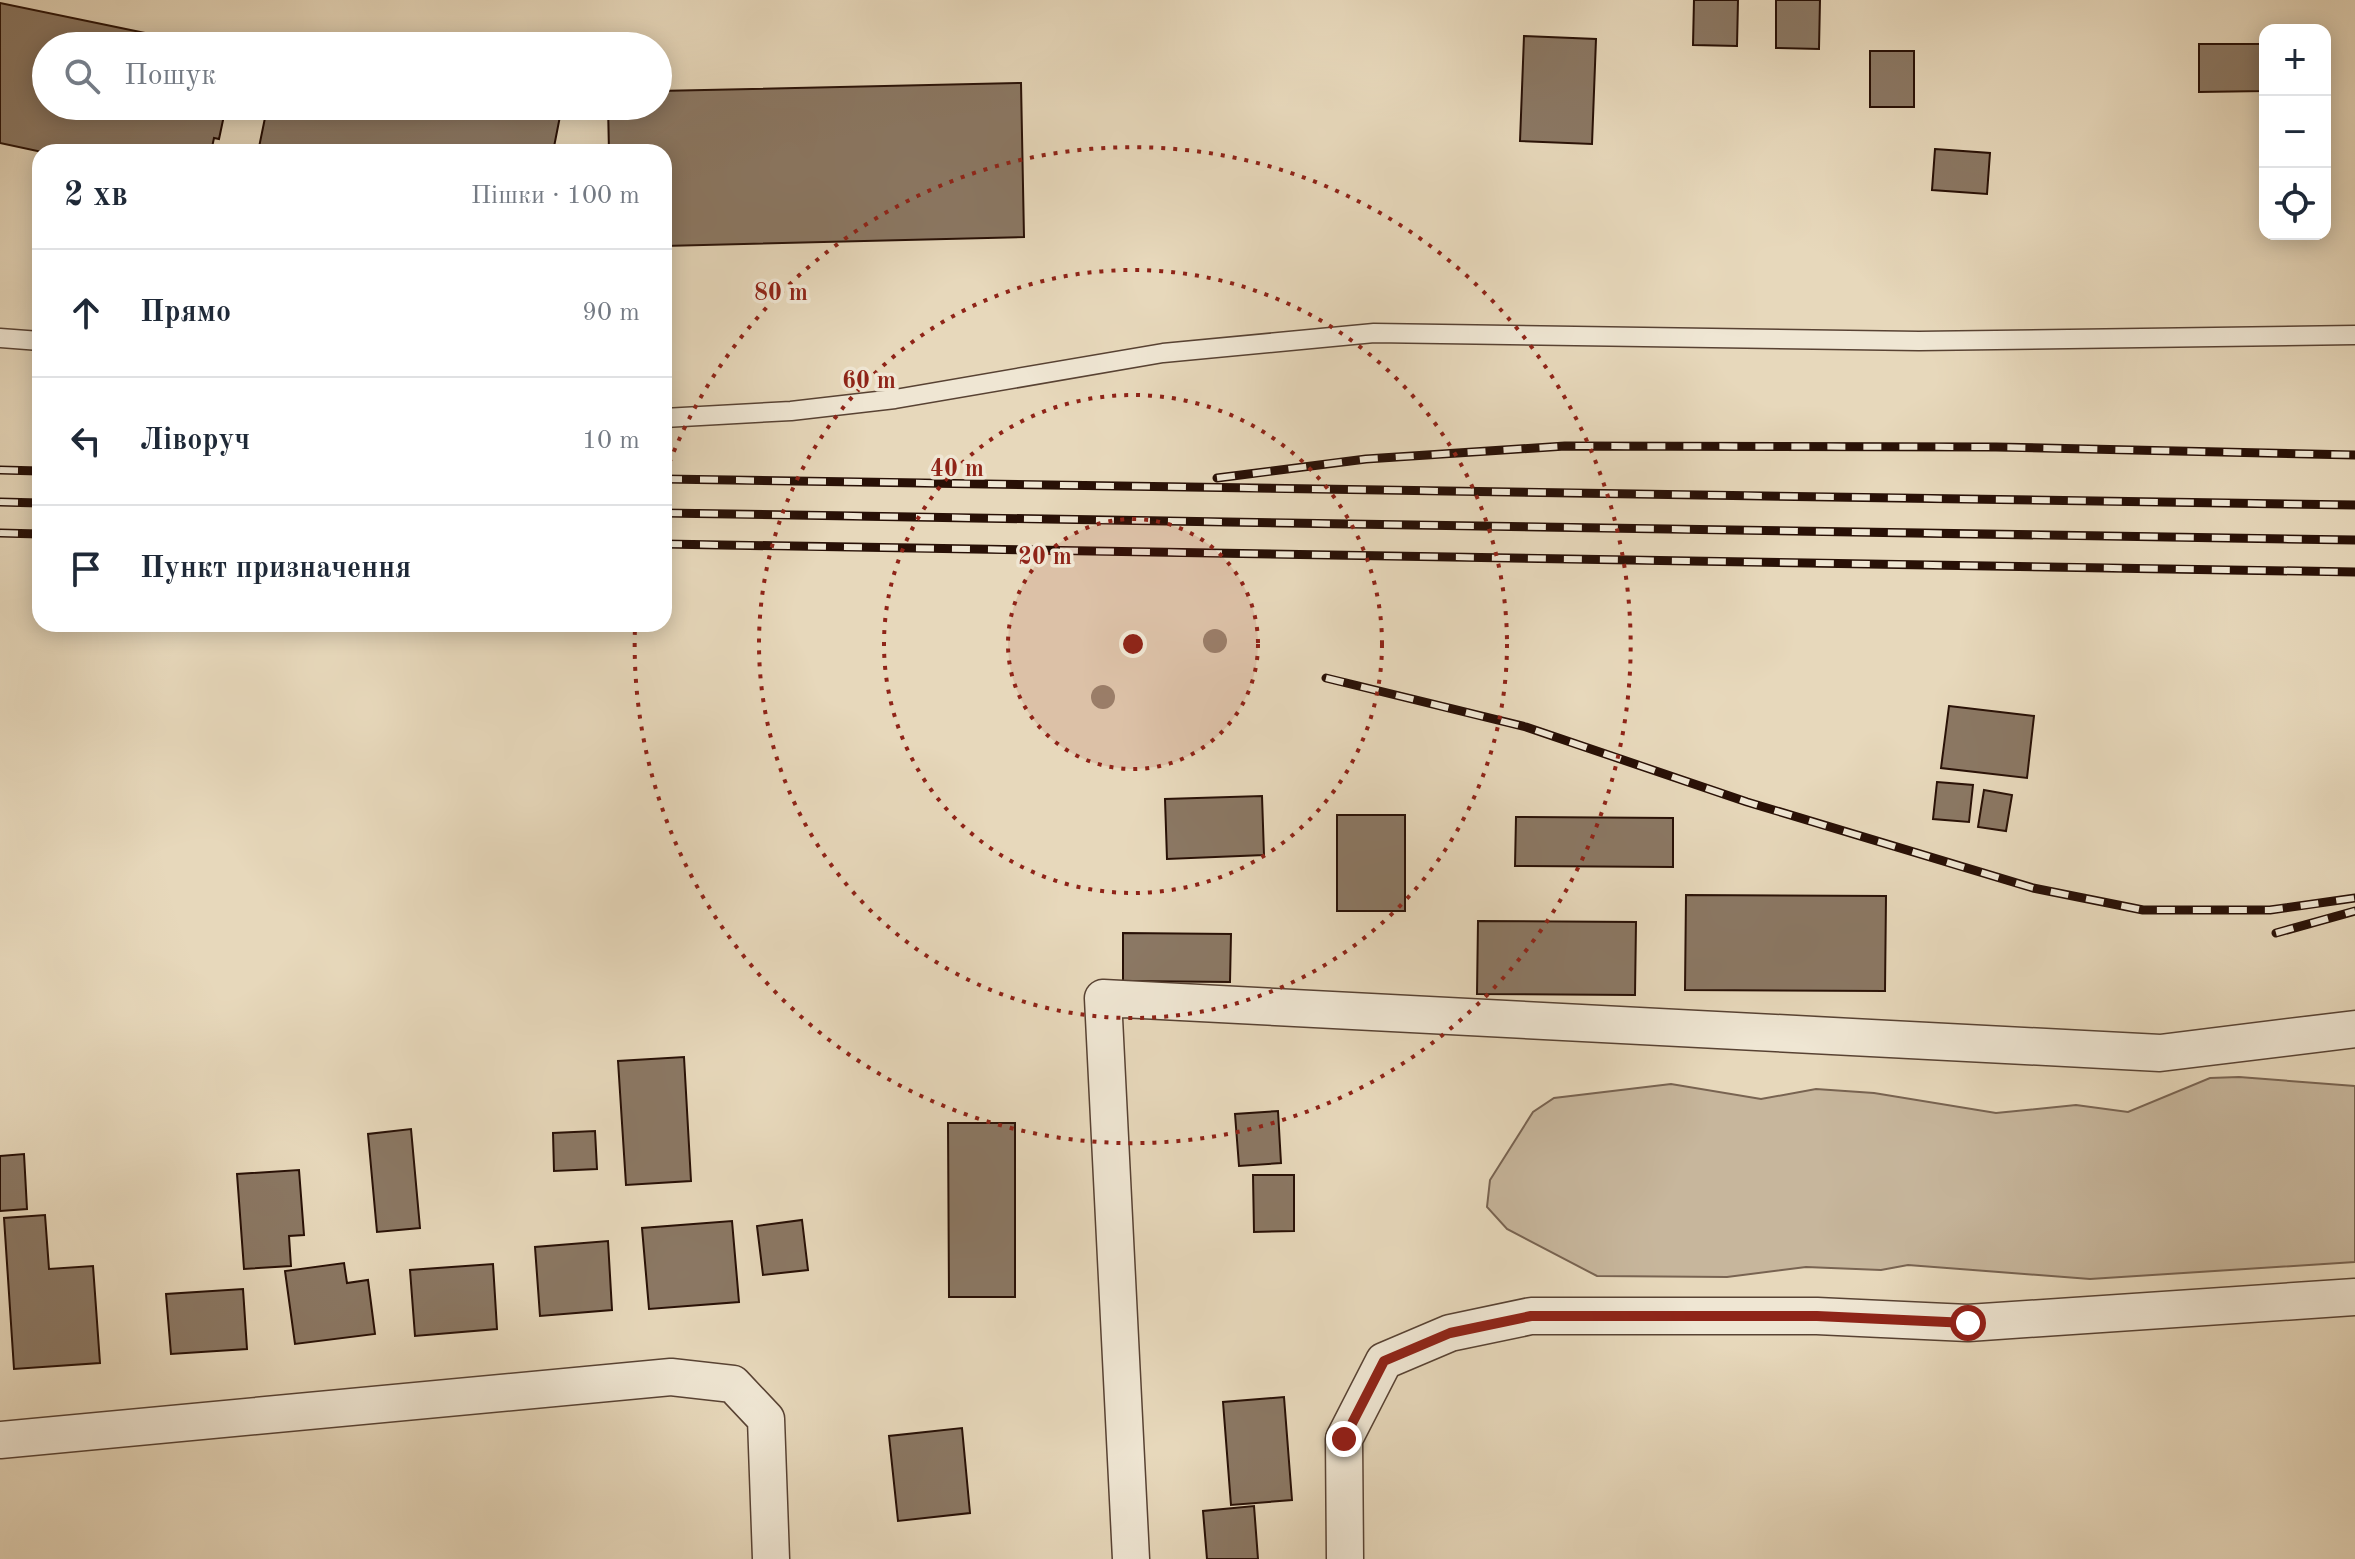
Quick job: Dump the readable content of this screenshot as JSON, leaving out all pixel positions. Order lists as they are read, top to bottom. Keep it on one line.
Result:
{"page":{"map_buttons":["+","−"],"search":"Пошук","heading":["2 хв","Пішки · 100 m"],"list":[["Прямо","90 m"],["Ліворуч","10 m"],"Пункт призначення"]},"rings":["80 m","60 m","40 m","20 m"]}
